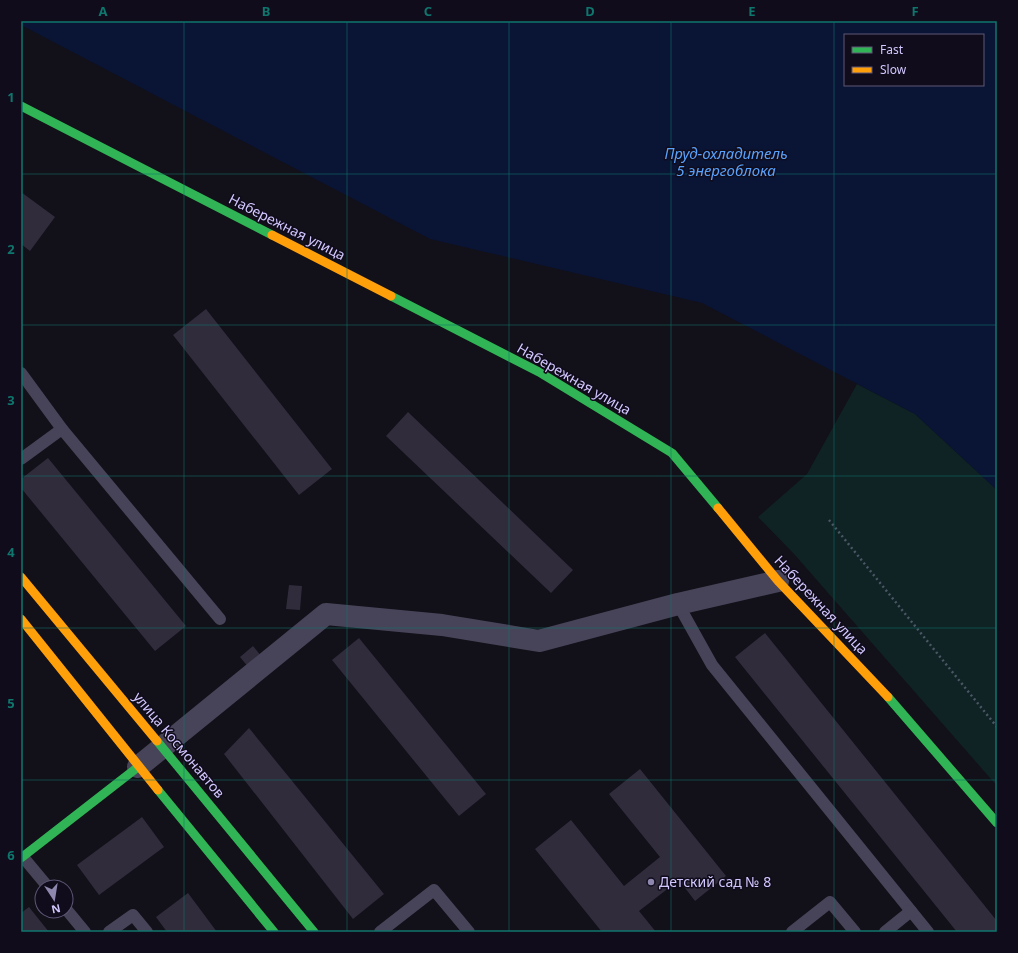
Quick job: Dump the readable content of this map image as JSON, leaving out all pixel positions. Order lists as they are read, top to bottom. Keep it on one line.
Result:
{"streets":{"street":["Набережная улица","улица Космонавтов"]},"water":["Пруд-охладитель 5 энергоблока"],"places":["Детский сад № 8"],"legend":["Fast","Slow"],"north":"bottom","grid":{"columns":["A","B","C","D","E","F"],"rows":["1","2","3","4","5","6"]}}
